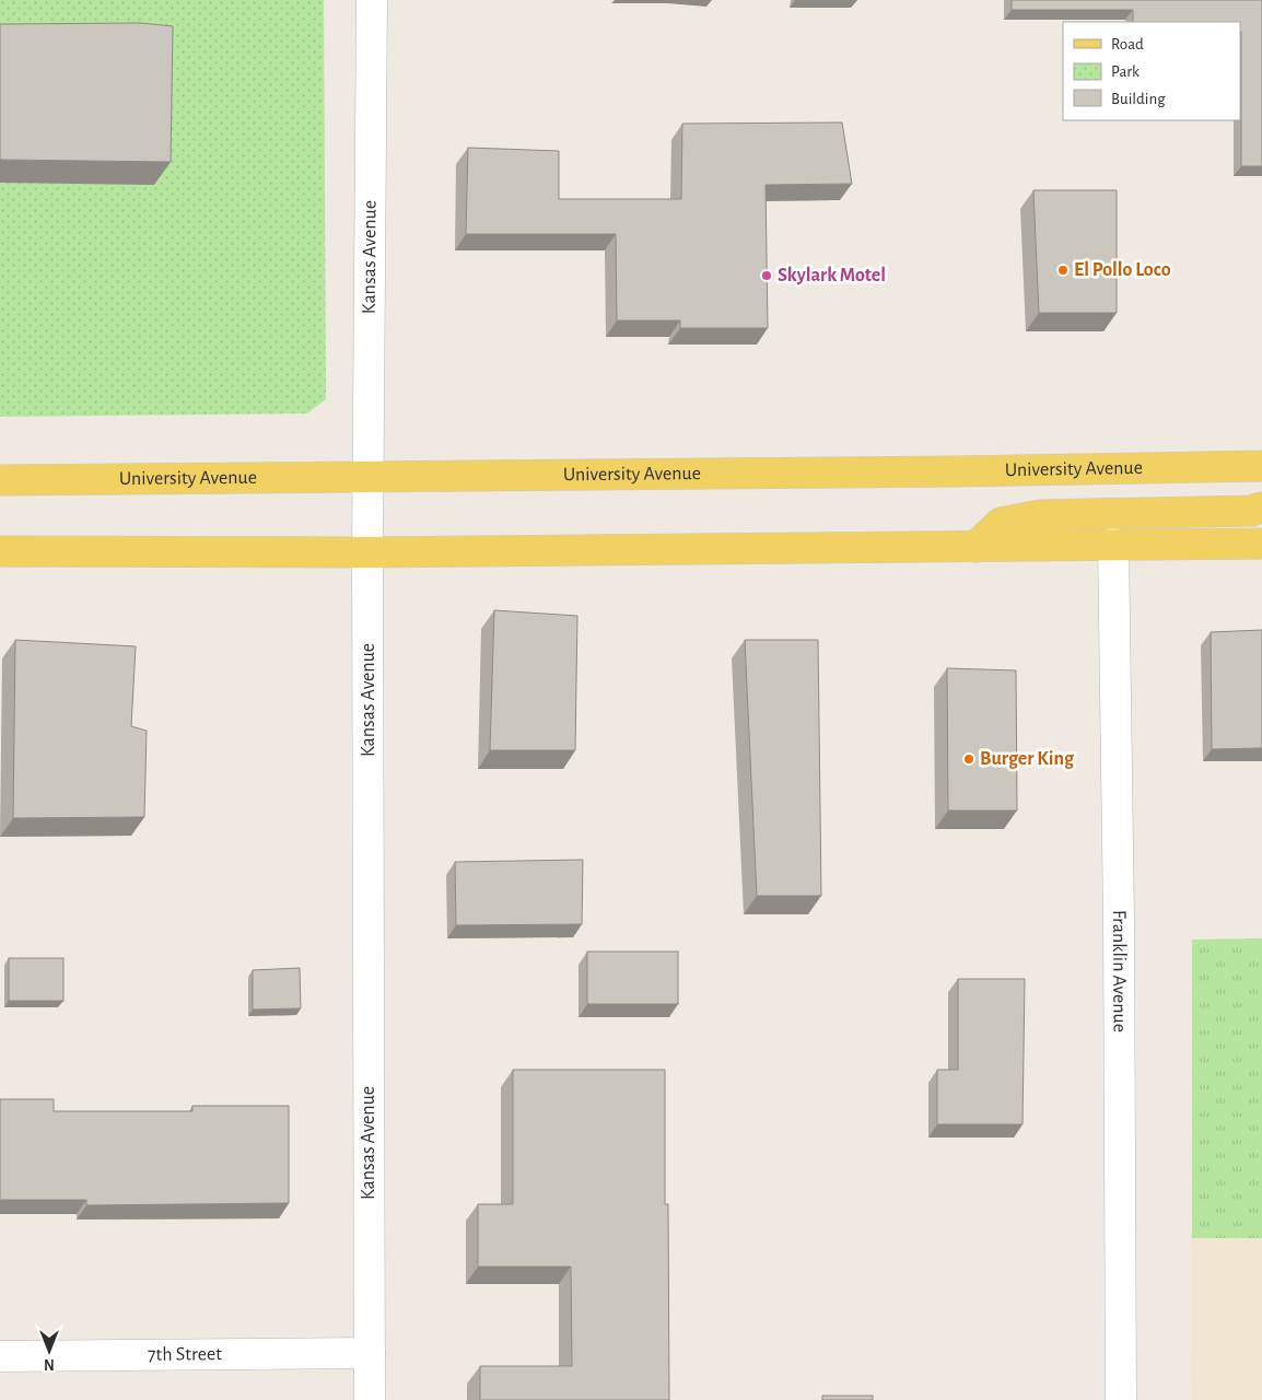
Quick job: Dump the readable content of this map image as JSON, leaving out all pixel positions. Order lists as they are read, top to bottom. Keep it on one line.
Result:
{"streets":{"main road":["University Avenue"],"street":["Kansas Avenue","Franklin Avenue","7th Street"]},"crossings":[["Kansas Avenue","University Avenue"],["Kansas Avenue","7th Street"]],"places":["El Pollo Loco","Skylark Motel","Burger King"],"legend":["Road","Park","Building"],"north":"bottom"}
